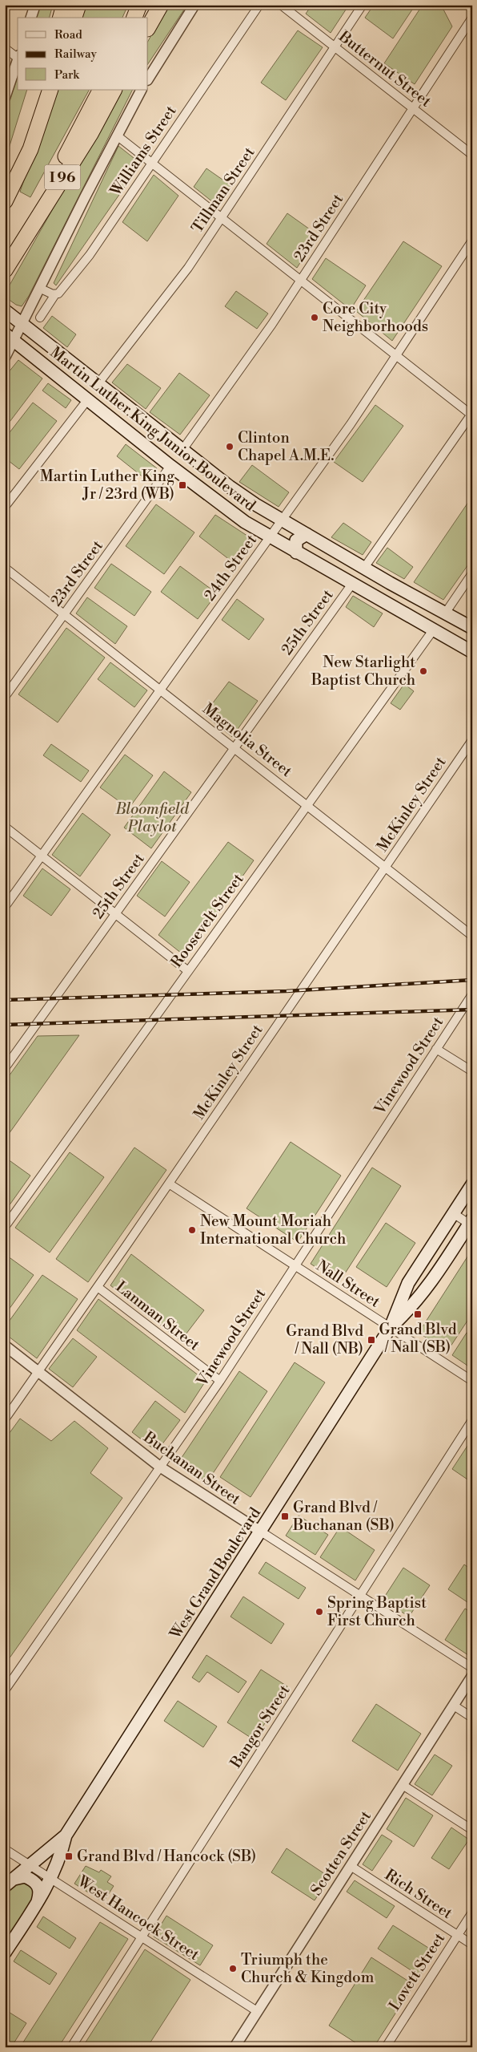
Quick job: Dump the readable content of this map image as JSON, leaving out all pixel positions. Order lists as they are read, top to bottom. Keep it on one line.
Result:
{"streets":{"highway":["I 96"],"main road":["Martin Luther King Junior Boulevard","West Grand Boulevard"],"street":["Butternut Street","Williams Street","Tillman Street","23rd Street","24th Street","25th Street","Magnolia Street","McKinley Street","Roosevelt Street","Vinewood Street","Nall Street","Lanman Street","Buchanan Street","Bangor Street","Scotten Street","Rich Street","West Hancock Street","Lovett Street"]},"crossings":[["Butternut Street","Tillman Street"],["Butternut Street","23rd Street"],["Tillman Street","Martin Luther King Junior Boulevard"],["23rd Street","Martin Luther King Junior Boulevard"],["23rd Street","Magnolia Street"],["Martin Luther King Junior Boulevard","24th Street"],["Martin Luther King Junior Boulevard","25th Street"],["Martin Luther King Junior Boulevard","Roosevelt Street"],["24th Street","Magnolia Street"],["25th Street","Magnolia Street"],["Magnolia Street","McKinley Street"],["Magnolia Street","Roosevelt Street"],["McKinley Street","Nall Street"],["McKinley Street","Lanman Street"],["McKinley Street","Buchanan Street"],["Vinewood Street","Nall Street"],["Vinewood Street","Lanman Street"],["Vinewood Street","Buchanan Street"],["Nall Street","West Grand Boulevard"],["Buchanan Street","West Grand Boulevard"],["Buchanan Street","Bangor Street"],["West Grand Boulevard","West Hancock Street"],["Bangor Street","West Hancock Street"],["Scotten Street","Rich Street"],["Scotten Street","West Hancock Street"],["Rich Street","Lovett Street"]],"parks":["Bloomfield Playlot"],"places":{"other":["Core City Neighborhoods","Clinton Chapel A.M.E.","New Starlight Baptist Church","New Mount Moriah International Church","Spring Baptist First Church","Triumph the Church & Kingdom"],"transit":["Martin Luther King Jr / 23rd (WB)","Grand Blvd / Nall (SB)","Grand Blvd / Nall (NB)","Grand Blvd / Buchanan (SB)","Grand Blvd / Hancock (SB)"]},"legend":["Road","Railway","Park"]}
